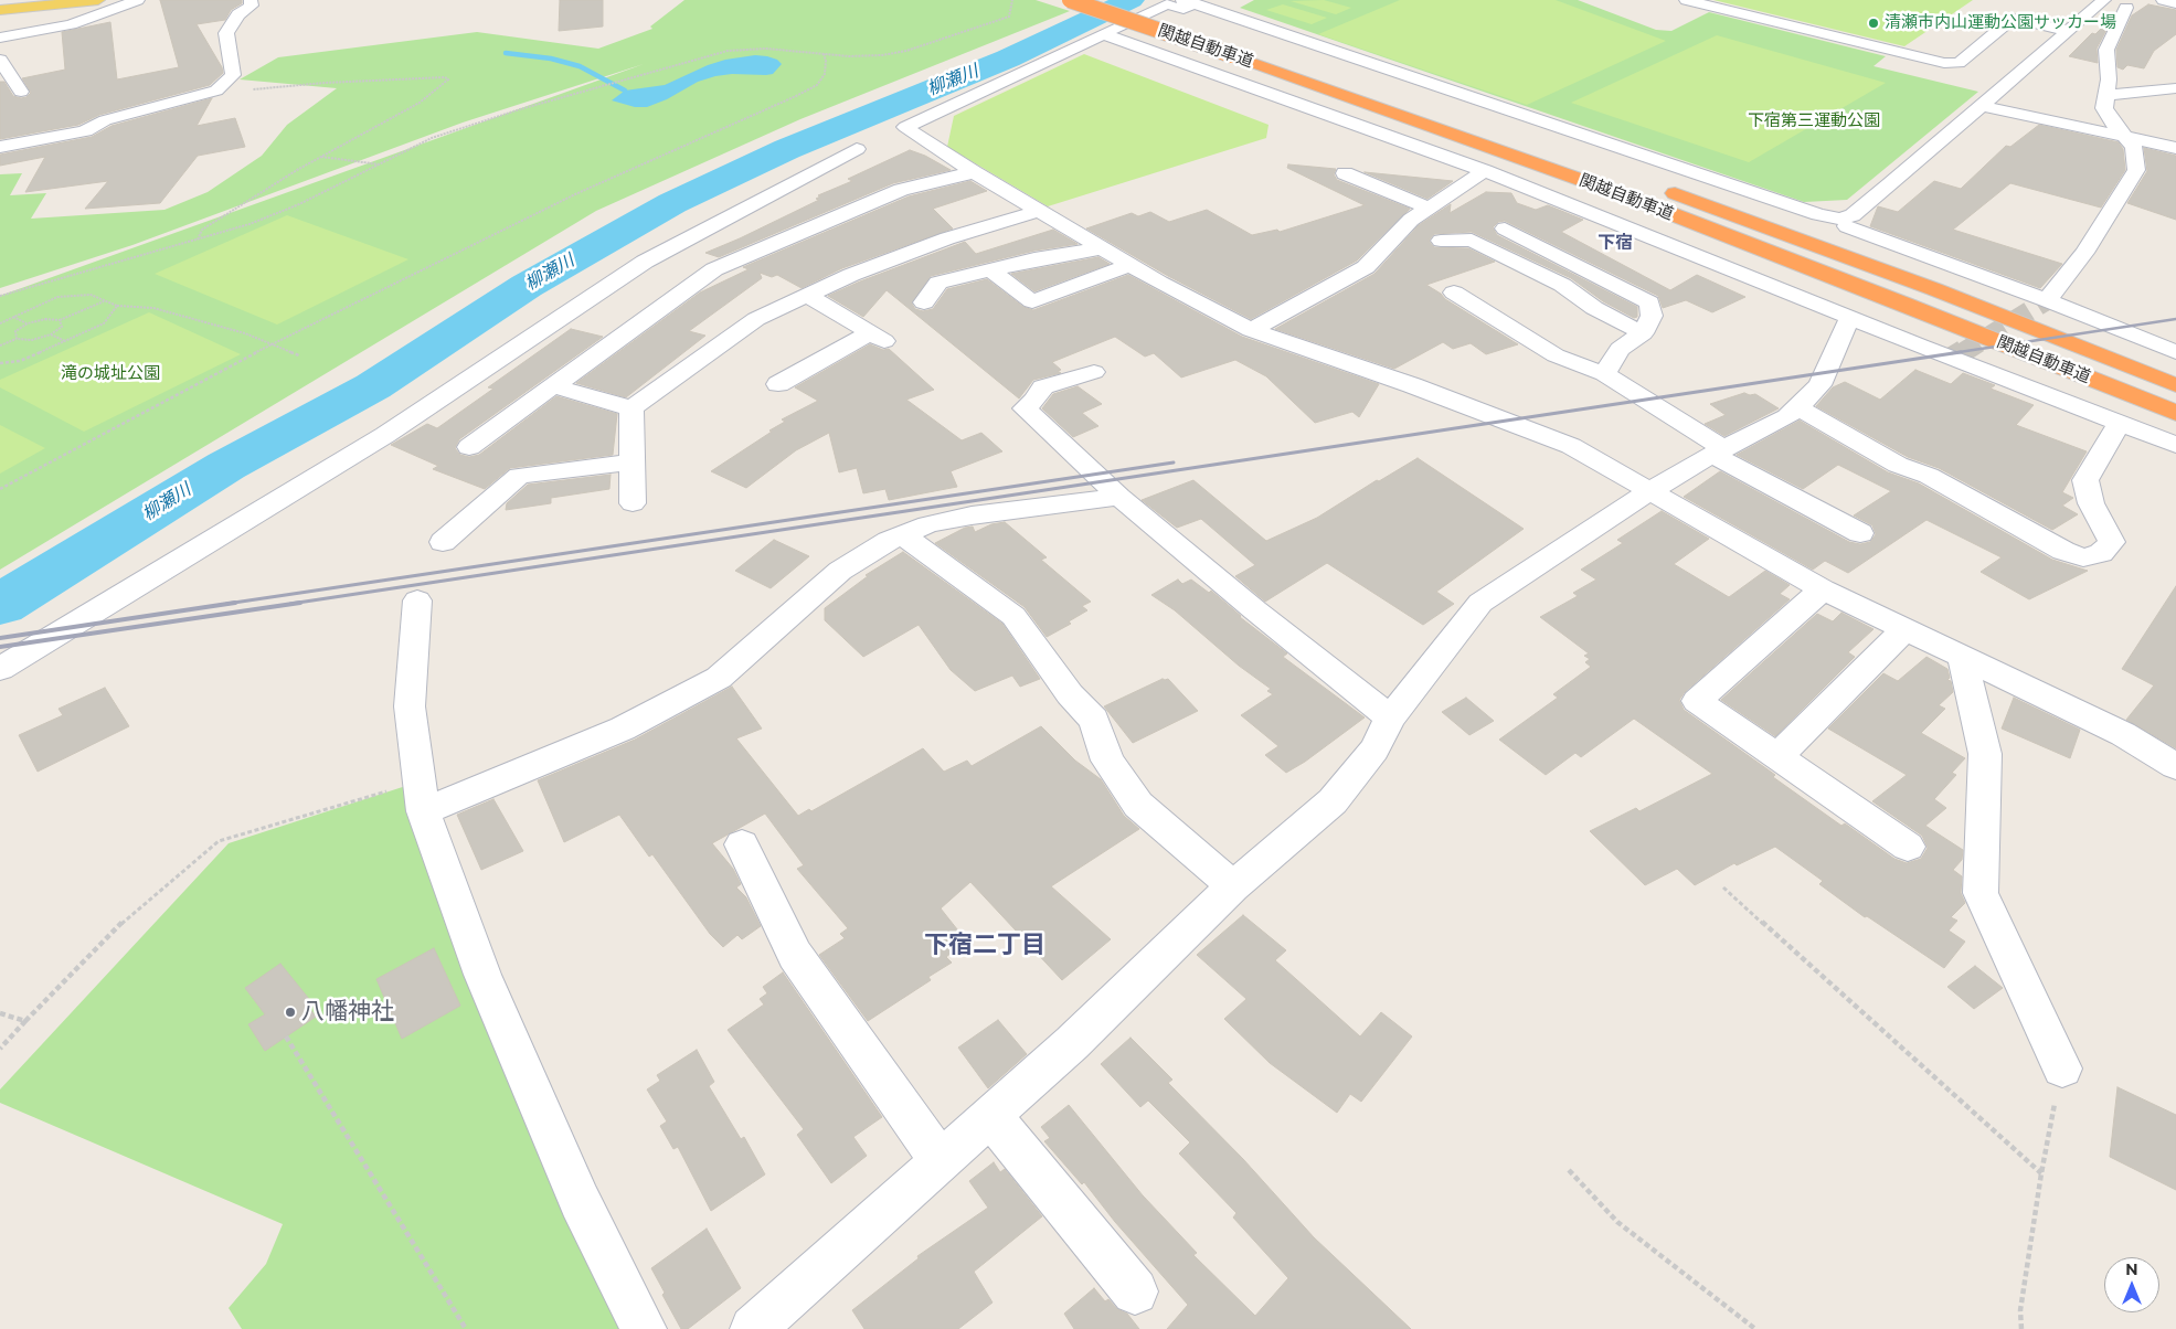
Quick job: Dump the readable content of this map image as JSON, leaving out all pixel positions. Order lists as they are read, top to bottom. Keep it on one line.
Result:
{"streets":{"highway":["関越自動車道"]},"districts":["下宿","下宿二丁目"],"water":["柳瀬川"],"parks":["下宿第三運動公園","滝の城址公園"],"places":["清瀬市内山運動公園サッカー場","八幡神社"],"north":"top"}
